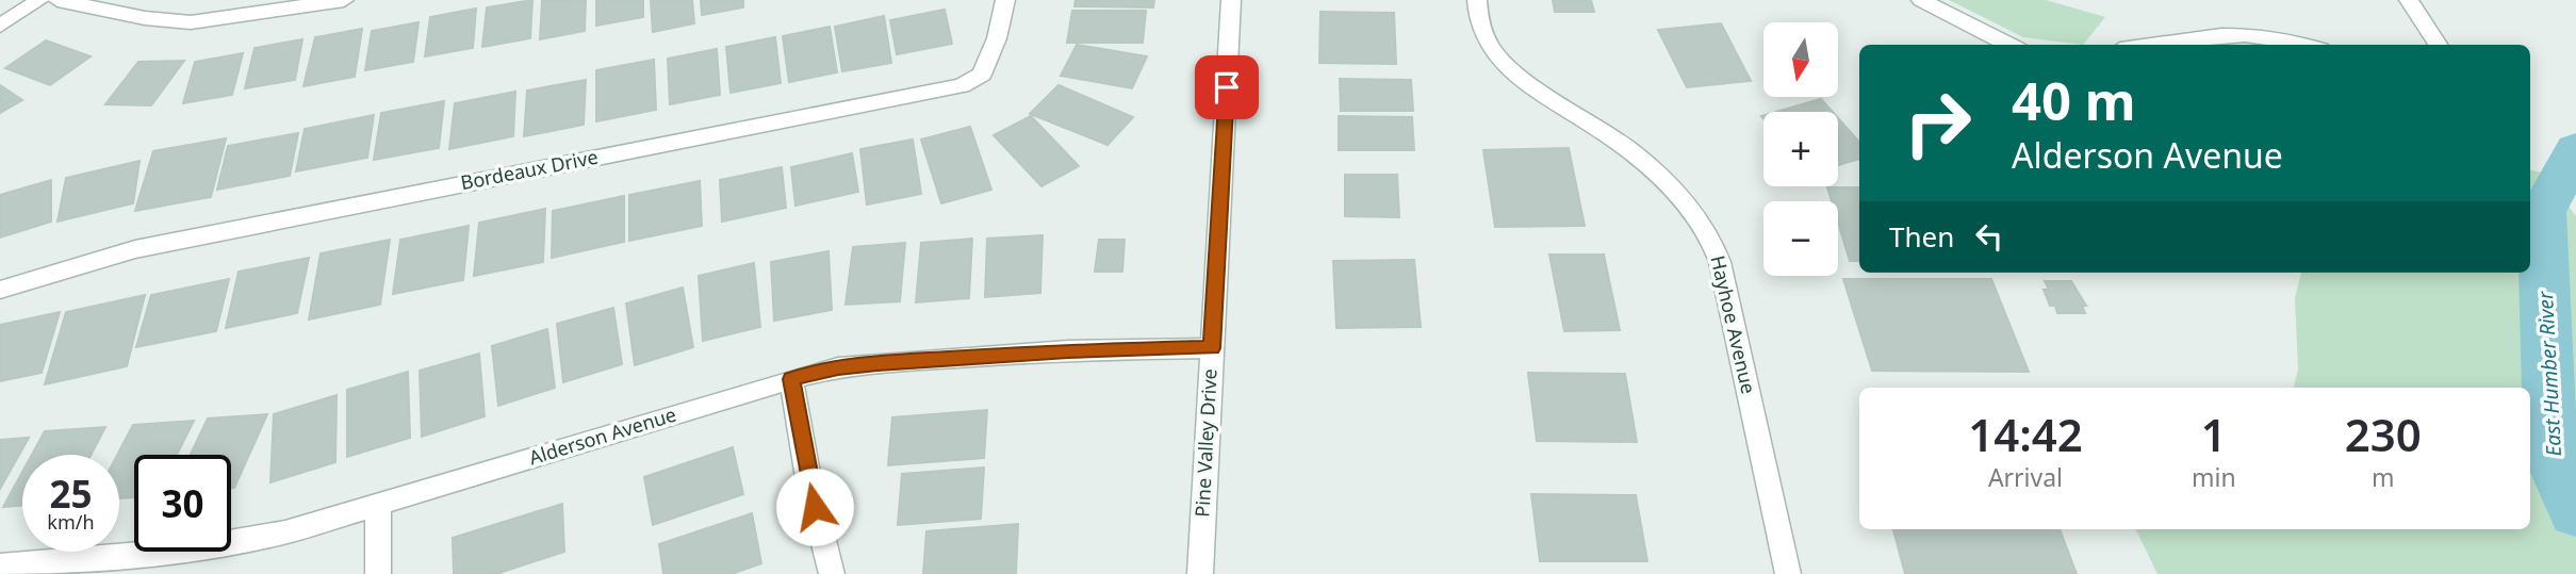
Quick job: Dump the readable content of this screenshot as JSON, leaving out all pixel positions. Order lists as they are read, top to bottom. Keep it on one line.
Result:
{"streets":{"street":["Bordeaux Drive","Hayhoe Avenue","Alderson Avenue","Pine Valley Drive"]},"crossings":[["Alderson Avenue","Pine Valley Drive"]],"water":["East Humber River"],"north":"bottom","page":{"map_buttons":["+","−"],"turn":["40 m","Alderson Avenue"],"then":"Then","eta":["14:42","Arrival","1","min","230","m"],"speed":"25 km/h","limit":"30"}}
